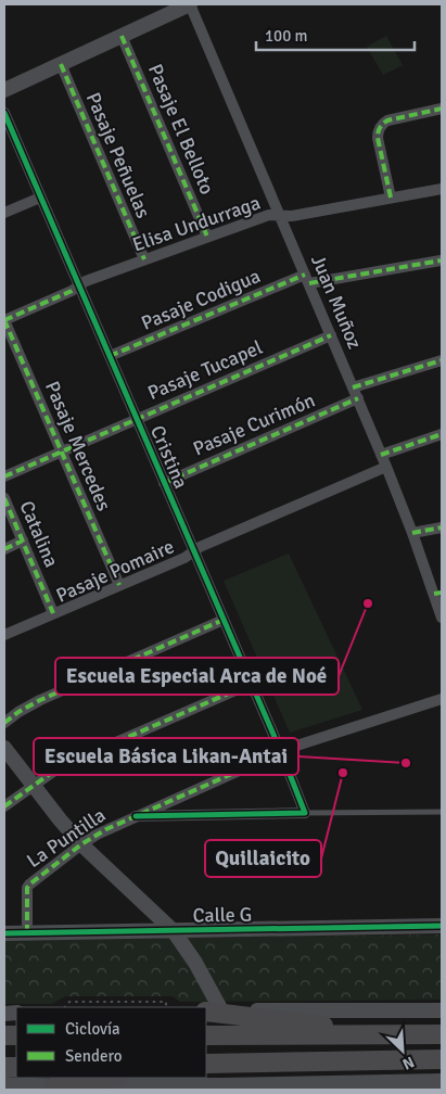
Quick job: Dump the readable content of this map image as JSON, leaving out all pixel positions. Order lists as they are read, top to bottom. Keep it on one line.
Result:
{"streets":{"main road":["Calle G"],"street":["Pasaje El Belloto","Pasaje Peñuelas","Elisa Undurraga","Pasaje Codigua","Juan Muñoz","Pasaje Tucapel","Pasaje Curimón","Pasaje Mercedes","Cristina","Catalina","Pasaje Pomaire","La Puntilla"]},"crossings":[["Pasaje El Belloto","Elisa Undurraga"],["Pasaje Peñuelas","Elisa Undurraga"],["Elisa Undurraga","Juan Muñoz"],["Elisa Undurraga","Pasaje Mercedes"],["Elisa Undurraga","Cristina"],["Pasaje Codigua","Juan Muñoz"],["Pasaje Codigua","Cristina"],["Juan Muñoz","Pasaje Tucapel"],["Juan Muñoz","Pasaje Curimón"],["Juan Muñoz","Pasaje Pomaire"],["Pasaje Tucapel","Pasaje Mercedes"],["Pasaje Tucapel","Cristina"],["Pasaje Curimón","Cristina"],["Pasaje Mercedes","Pasaje Pomaire"],["Cristina","Pasaje Pomaire"],["Cristina","La Puntilla"],["Catalina","Pasaje Pomaire"],["La Puntilla","Calle G"]],"places":["Escuela Especial Arca de Noé","Escuela Básica Likan-Antai","Quillaicito"],"legend":["Ciclovía","Sendero"],"scale_bar":"100 m","north":"bottom right"}
